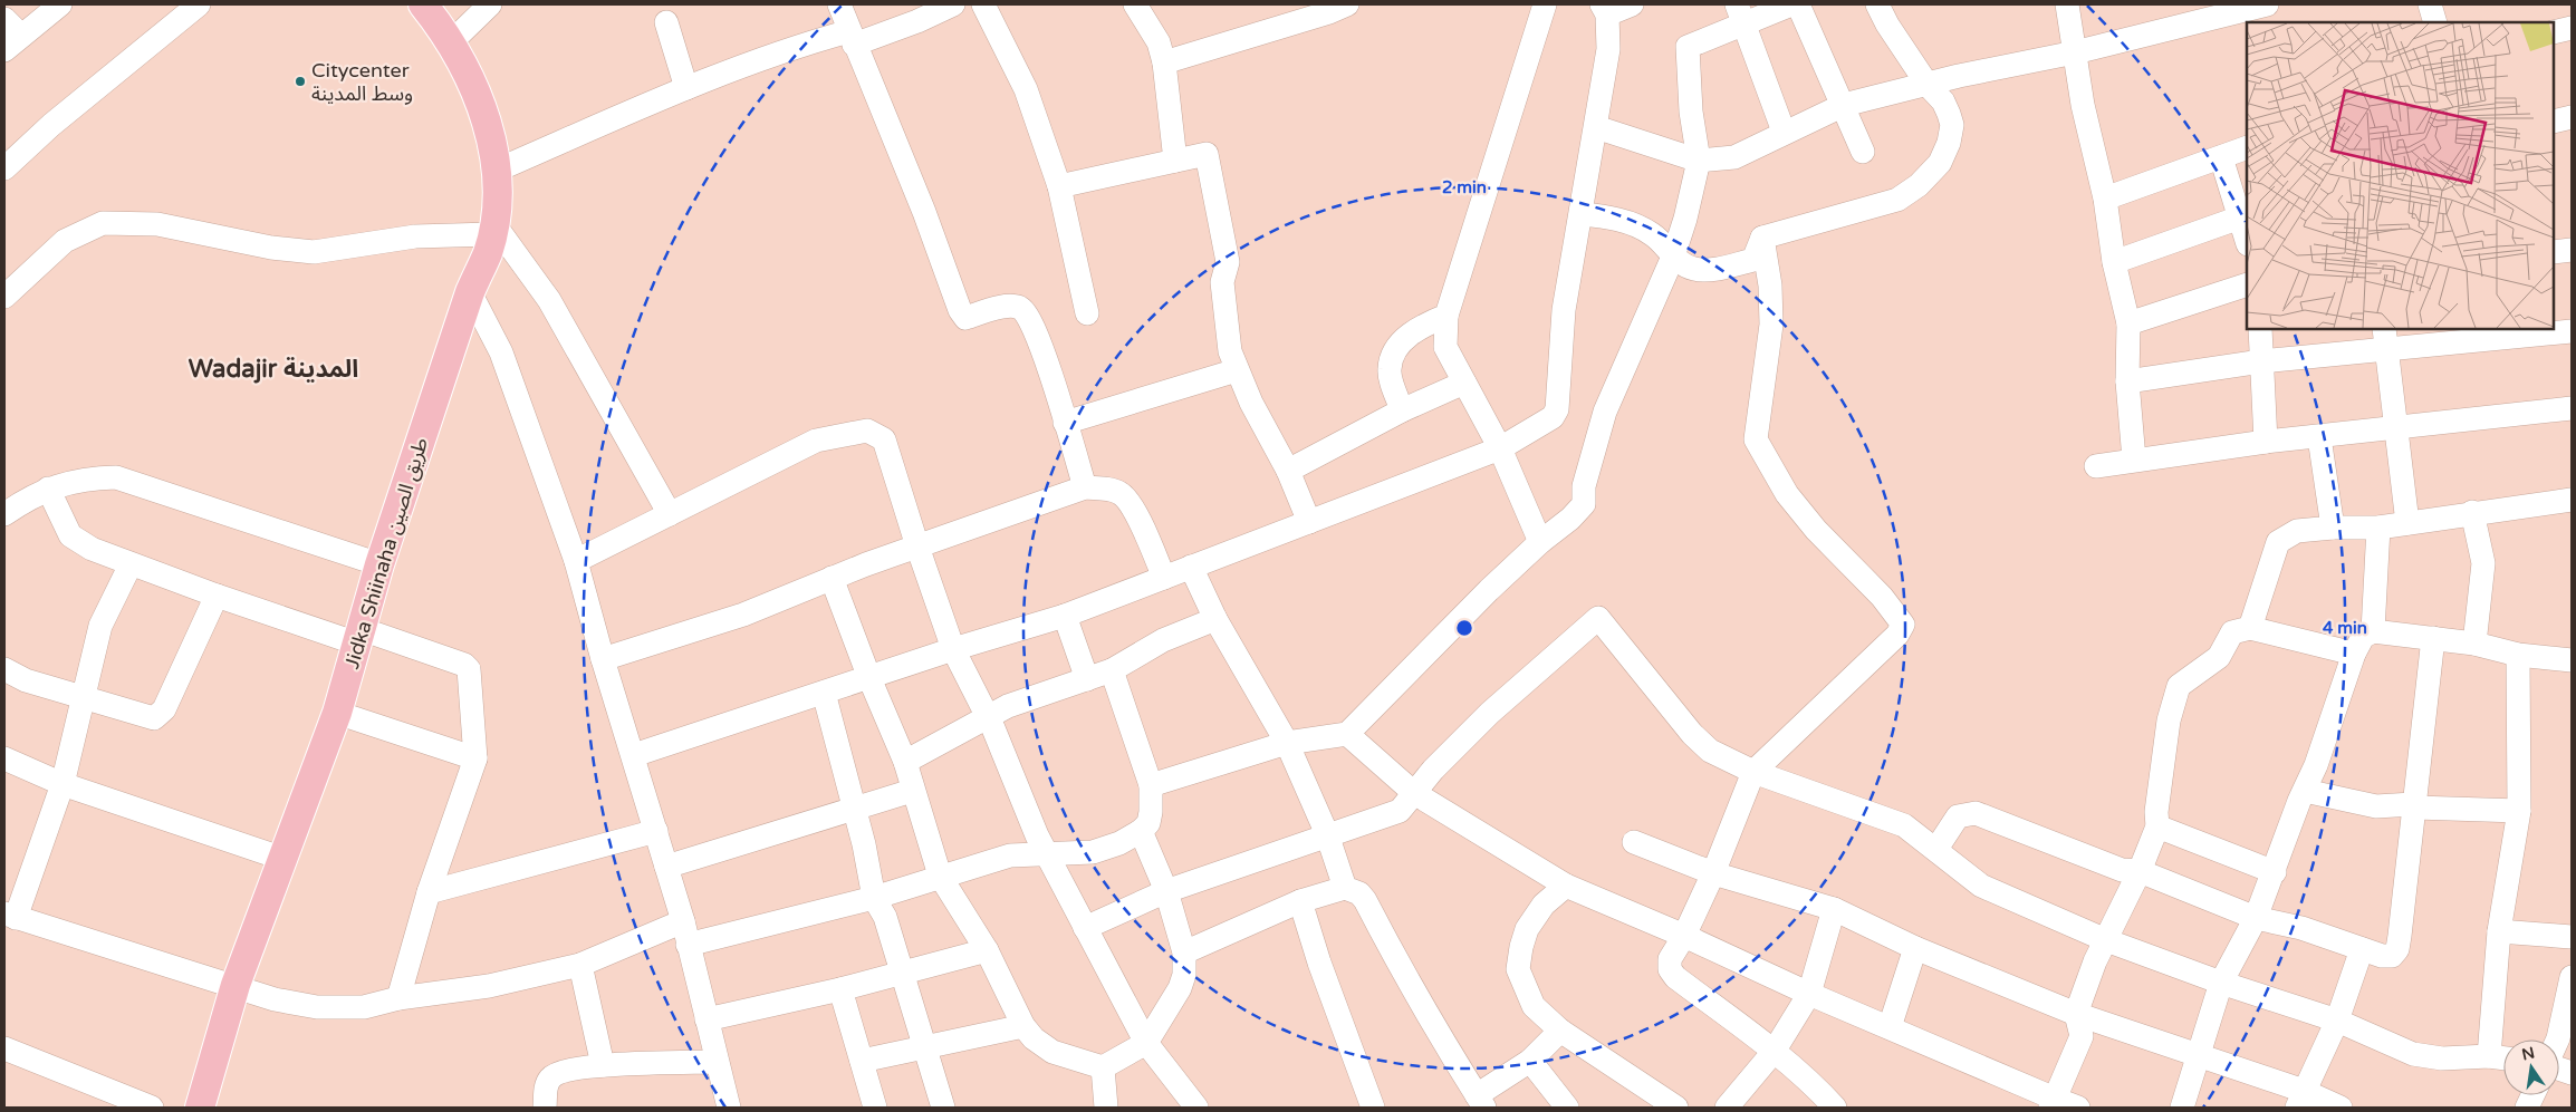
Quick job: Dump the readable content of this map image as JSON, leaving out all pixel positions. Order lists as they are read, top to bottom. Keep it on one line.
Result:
{"streets":{"main road":["Jidka Shiinaha طريق الصين"]},"districts":["Wadajir المدينة"],"places":["Citycenter وسط المدينة"],"north":"top","rings":["2 min","4 min"]}
